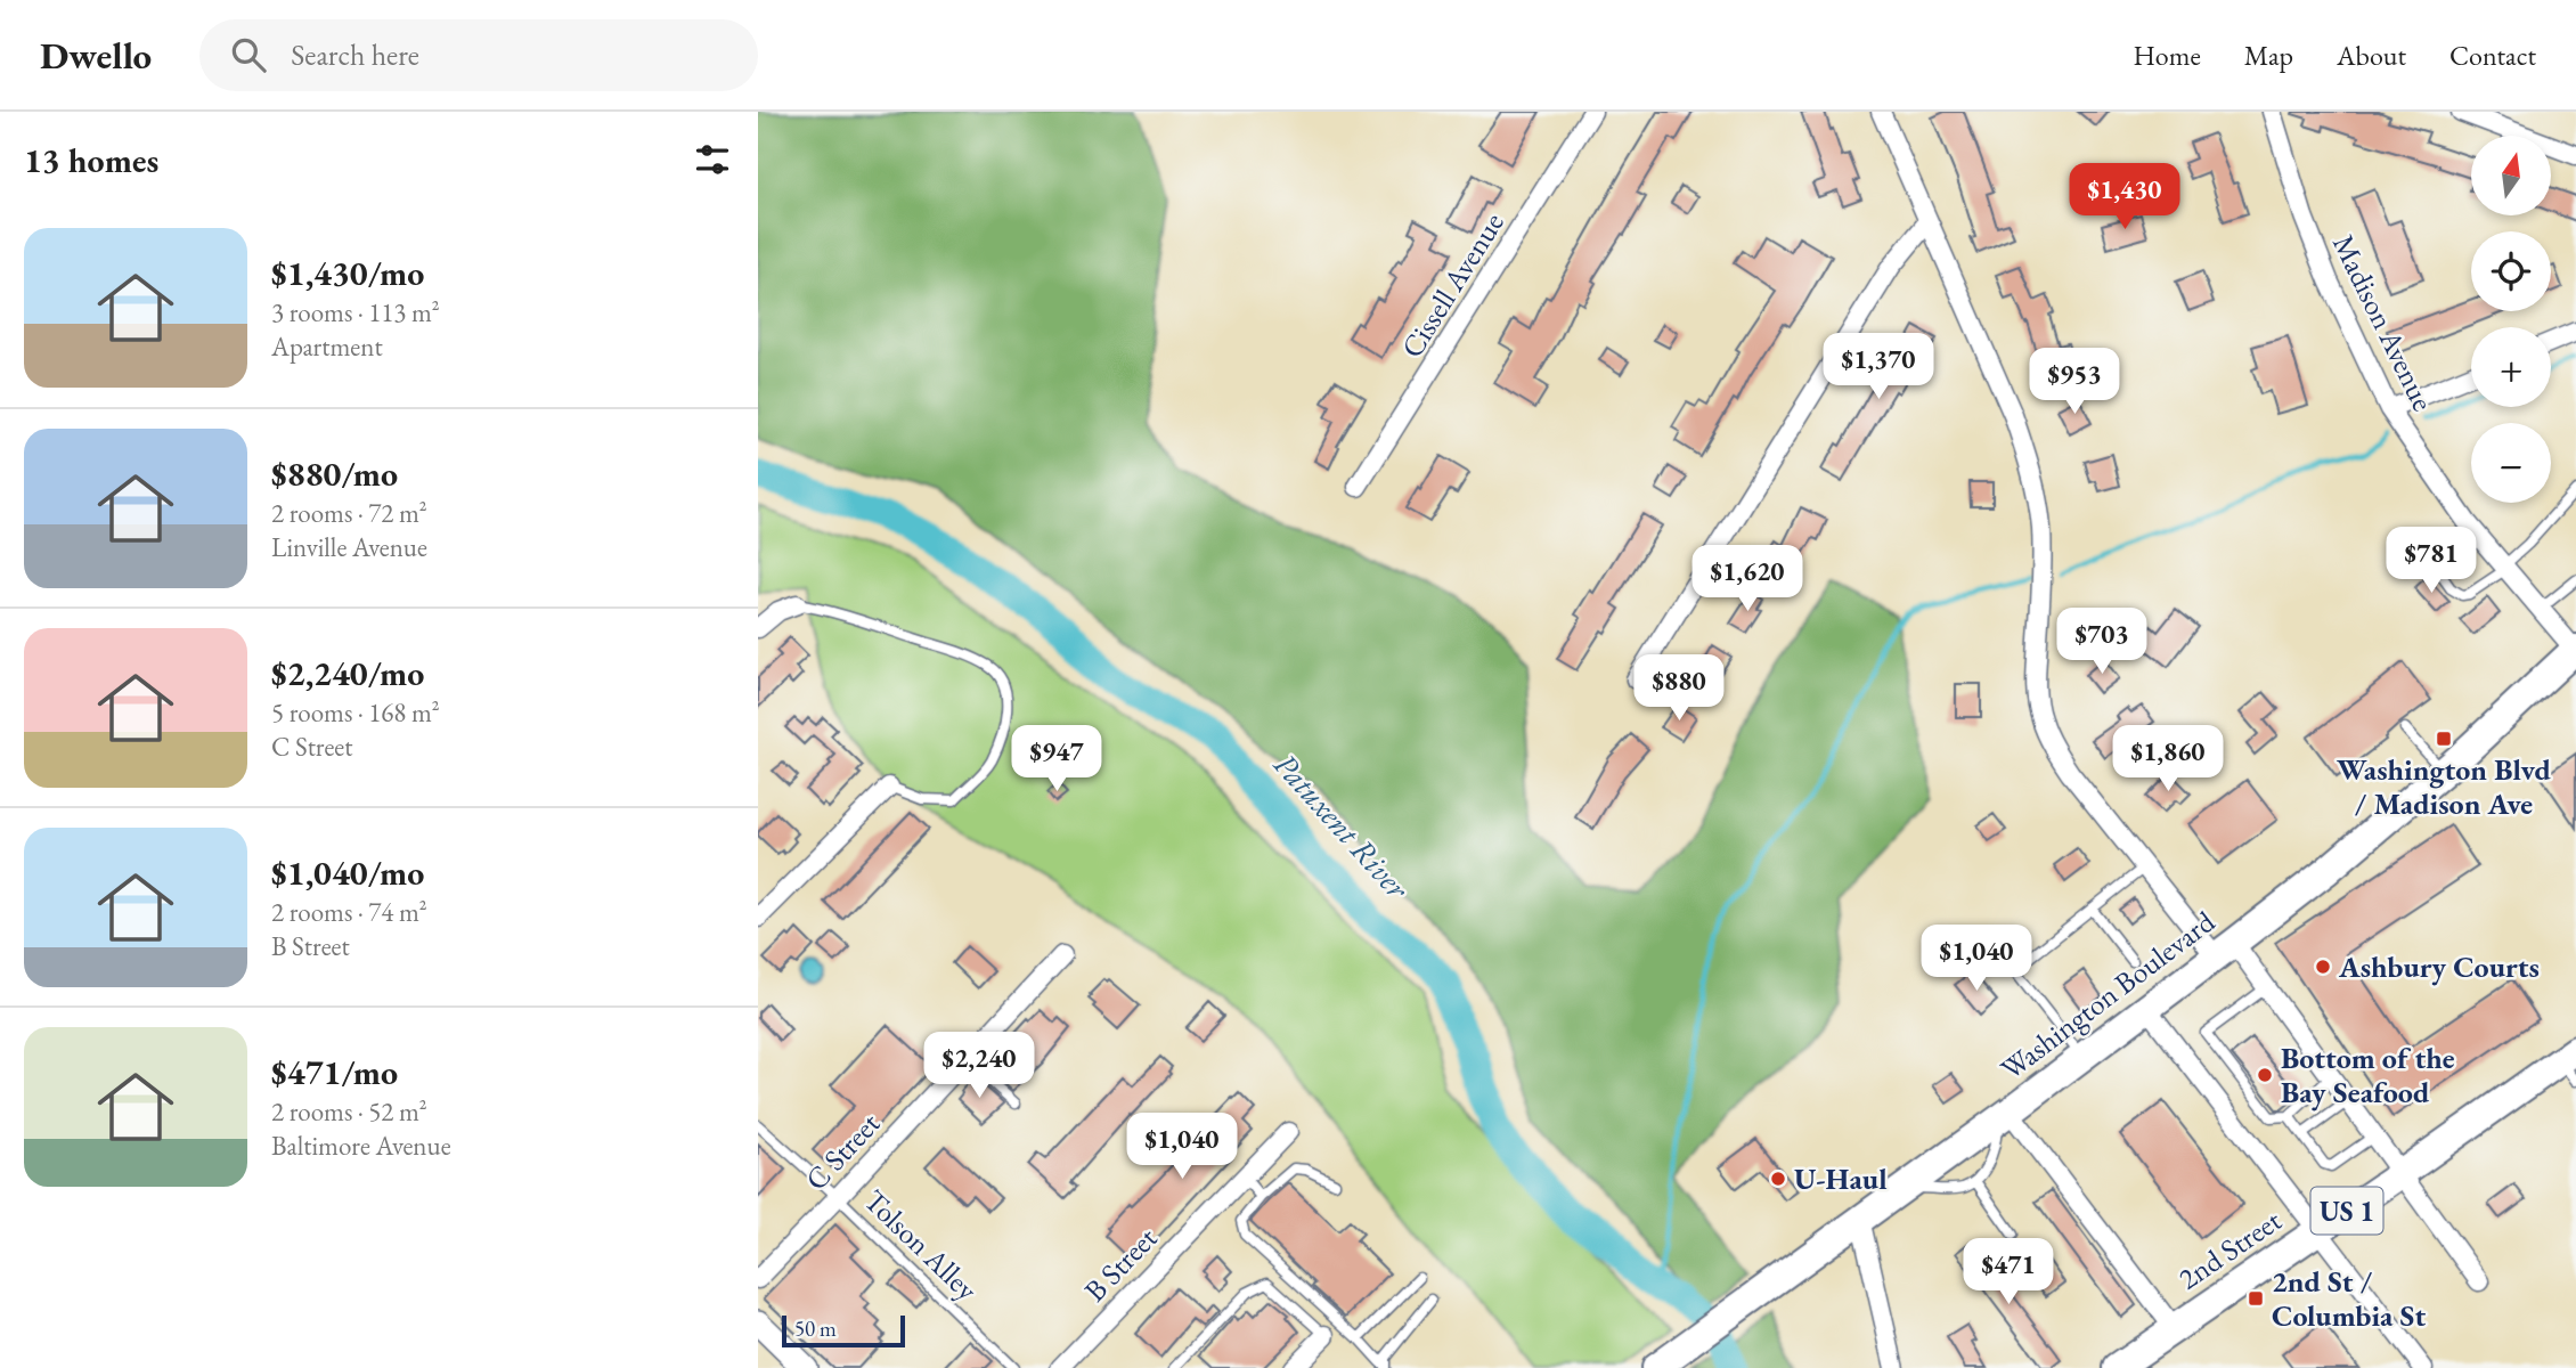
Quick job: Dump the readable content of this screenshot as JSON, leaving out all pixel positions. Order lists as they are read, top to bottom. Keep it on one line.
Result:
{"streets":{"main road":["Washington Boulevard","US 1","2nd Street"],"street":["Cissell Avenue","Madison Avenue","C Street","B Street"],"lane":["Tolson Alley"]},"crossings":[["Madison Avenue","Washington Boulevard"],["C Street","Tolson Alley"]],"water":["Patuxent River"],"places":{"transit":["Washington Blvd / Madison Ave","2nd St / Columbia St"],"other":["Ashbury Courts","Bottom of the Bay Seafood","U-Haul"]},"scale_bar":"50 m","north":"top","page":{"header":"Dwello","search":"Search here","nav":["Home","Map","About","Contact"],"heading":"13 homes","map_buttons":["+","−"],"price":["$1,430","$1,370","$953","$781","$1,620","$703","$880","$947","$1,860","$1,040","$2,240","$1,040","$471"],"list":[{"name":"$1,430/mo","note":"3 rooms · 113 m² · Apartment"},{"name":"$880/mo","note":"2 rooms · 72 m² · Linville Avenue"},{"name":"$2,240/mo","note":"5 rooms · 168 m² · C Street"},{"name":"$1,040/mo","note":"2 rooms · 74 m² · B Street"},{"name":"$471/mo","note":"2 rooms · 52 m² · Baltimore Avenue"}],"scale":"50 m"}}
